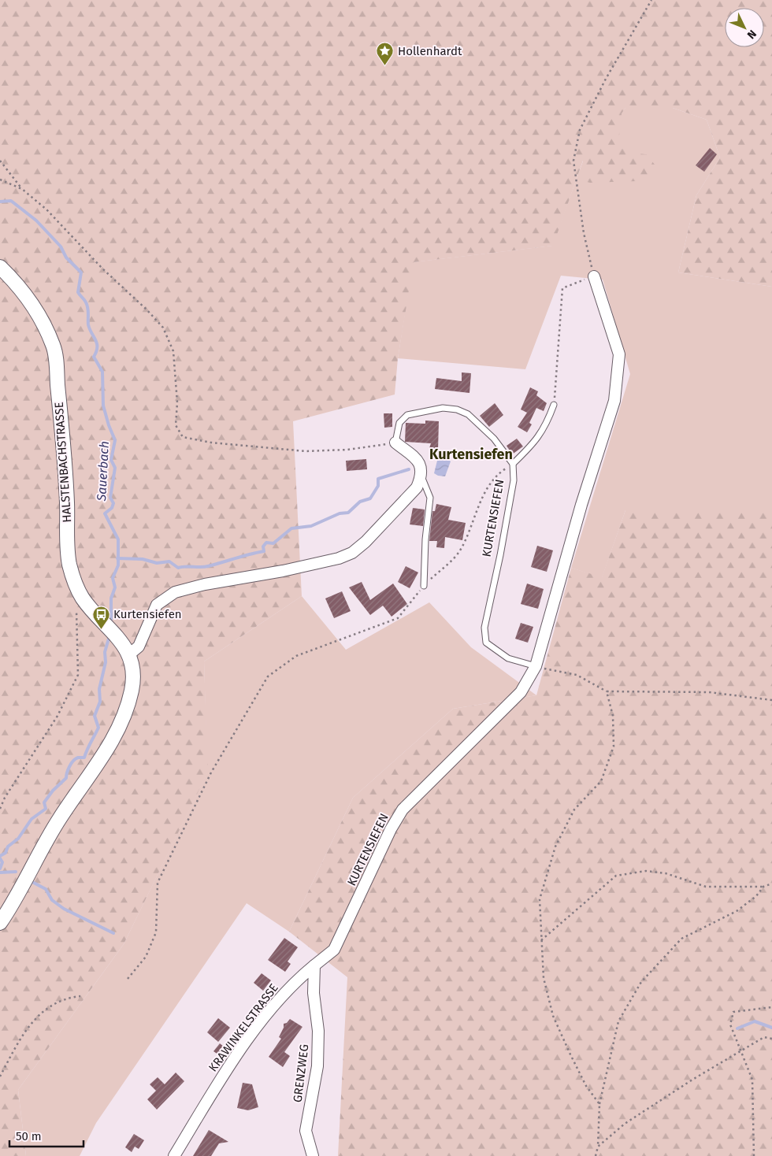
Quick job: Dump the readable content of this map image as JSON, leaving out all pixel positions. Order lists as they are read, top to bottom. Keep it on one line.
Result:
{"streets":{"street":["HALSTENBACHSTRASSE","KURTENSIEFEN","KRAWINKELSTRASSE","GRENZWEG"]},"crossings":[["KURTENSIEFEN","KRAWINKELSTRASSE"],["KURTENSIEFEN","GRENZWEG"],["KRAWINKELSTRASSE","GRENZWEG"]],"districts":["Kurtensiefen"],"water":["Sauerbach"],"places":{"place":["Hollenhardt"],"bus stop":["Kurtensiefen"]},"scale_bar":"50 m","north":"bottom right"}
